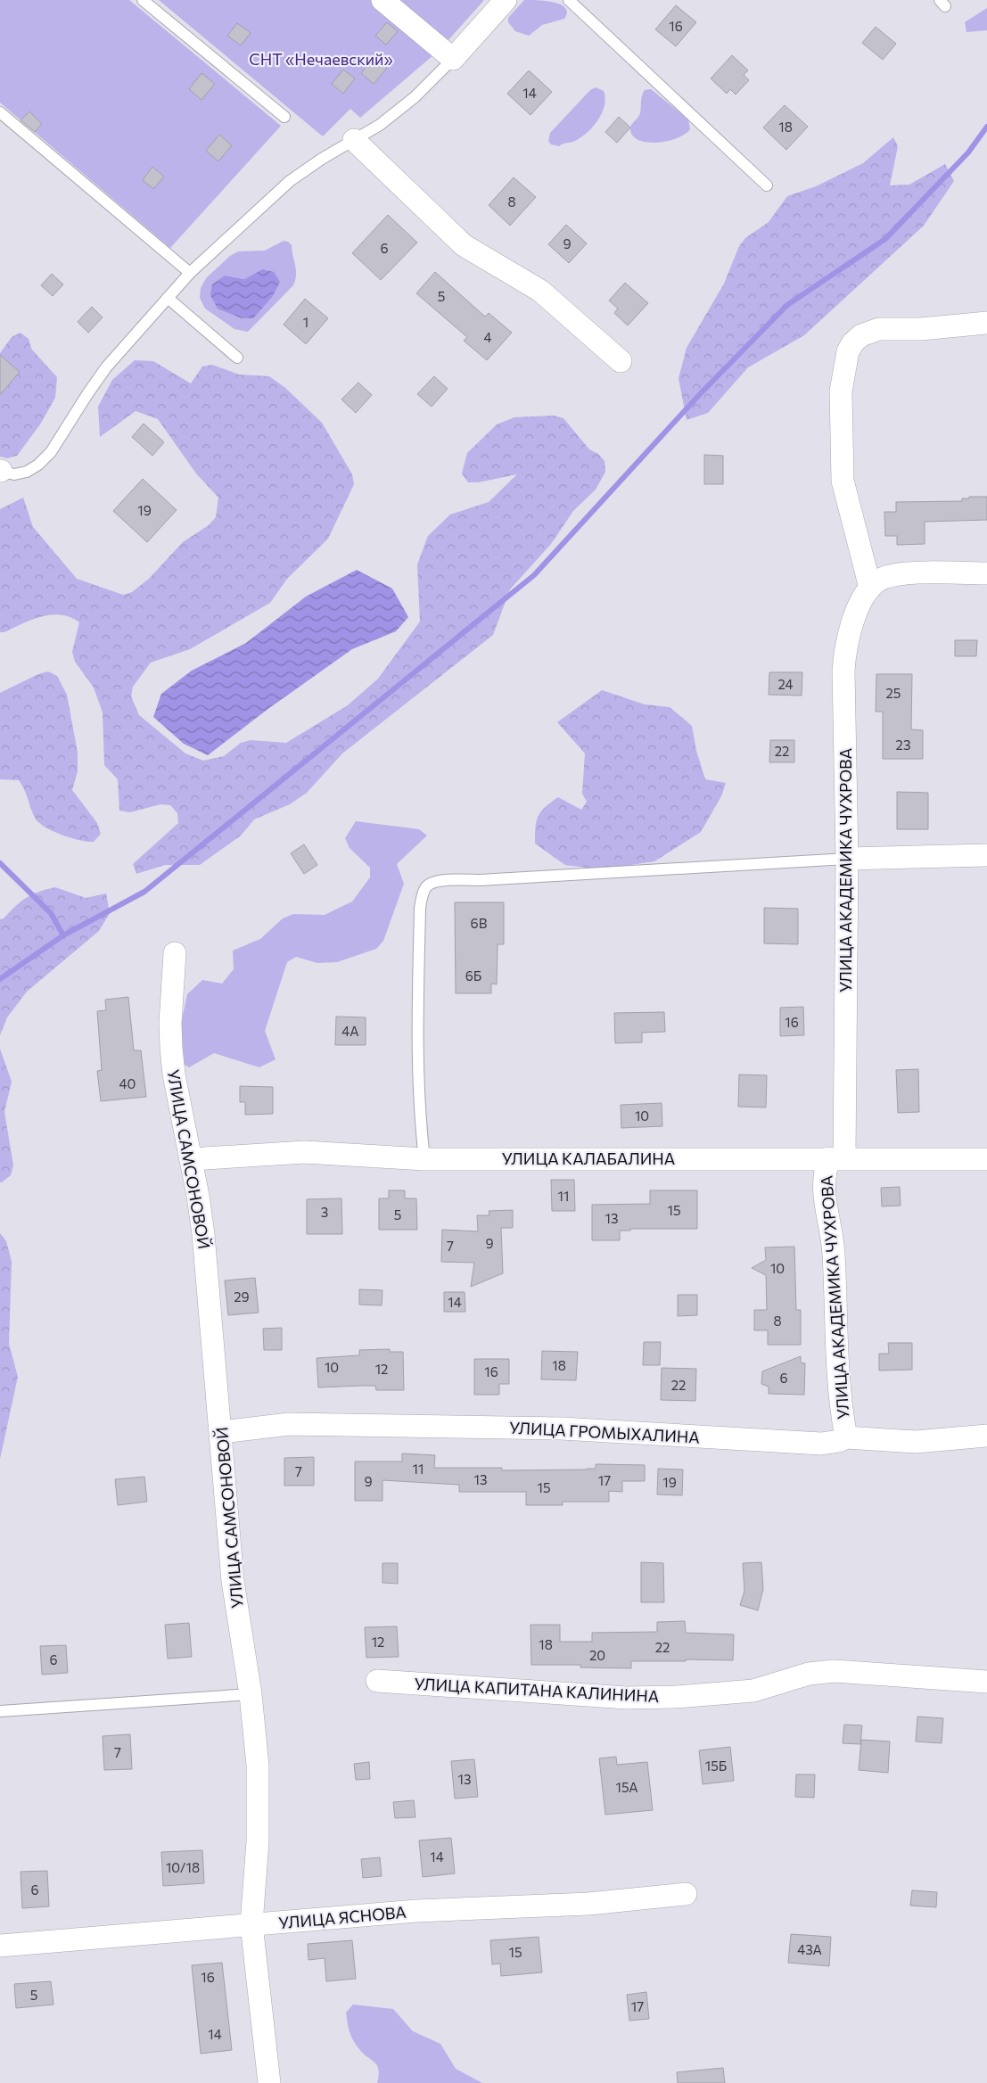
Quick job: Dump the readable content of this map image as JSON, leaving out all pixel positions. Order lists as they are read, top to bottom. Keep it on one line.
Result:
{"streets":{"street":["УЛИЦА АКАДЕМИКА ЧУХРОВА","УЛИЦА КАЛАБАЛИНА","УЛИЦА САМСОНОВОЙ","УЛИЦА ГРОМЫХАЛИНА","УЛИЦА КАПИТАНА КАЛИНИНА","УЛИЦА ЯСНОВА"]},"crossings":[["УЛИЦА АКАДЕМИКА ЧУХРОВА","УЛИЦА КАЛАБАЛИНА"],["УЛИЦА АКАДЕМИКА ЧУХРОВА","УЛИЦА ГРОМЫХАЛИНА"],["УЛИЦА КАЛАБАЛИНА","УЛИЦА САМСОНОВОЙ"],["УЛИЦА САМСОНОВОЙ","УЛИЦА ГРОМЫХАЛИНА"],["УЛИЦА САМСОНОВОЙ","УЛИЦА ЯСНОВА"]],"parks":["СНТ «Нечаевский»"],"house_numbers":["16","14","18","8","9","6","5","1","4","19","24","25","23","22","6В","6Б","16","4А","40","10","11","15","3","5","13","9","7","10","29","14","8","18","10","12","16","6","22","11","7","13","17","9","19","15","12","18","22","20","6","7","15Б","13","15А","14","10/18","6","43А","15","16","5","17","14"]}
